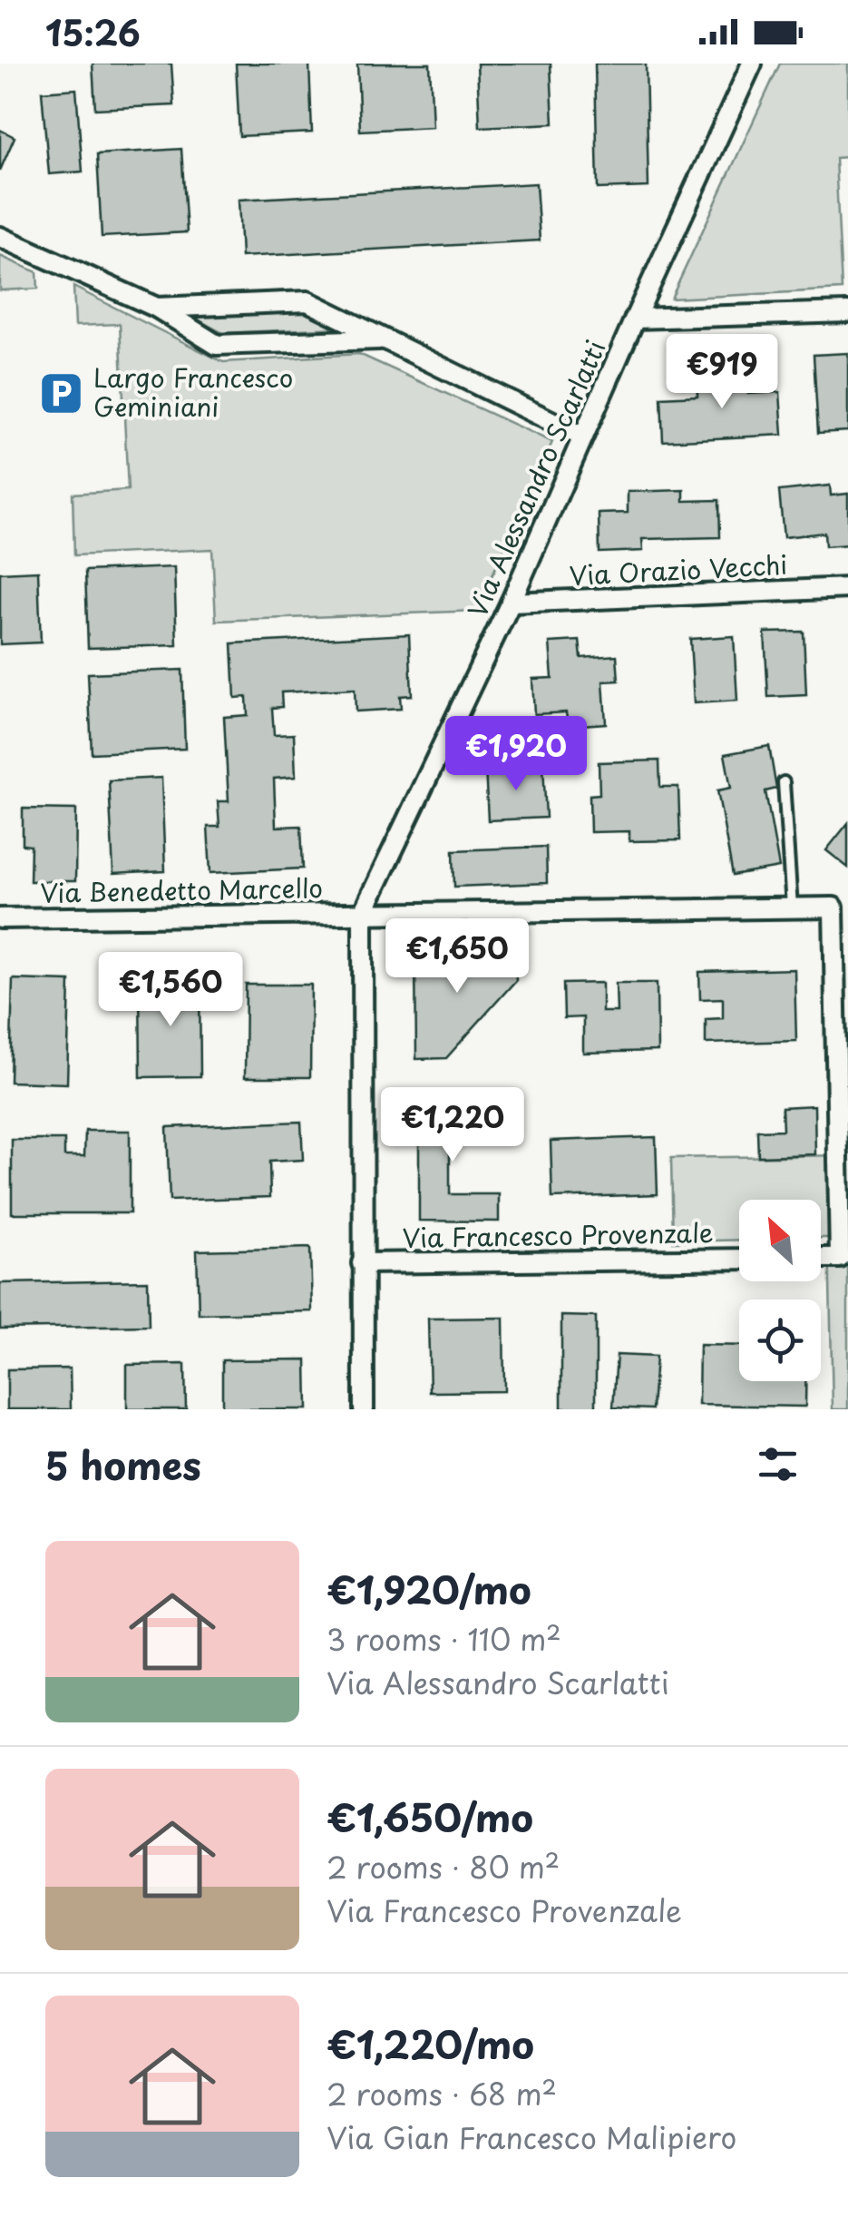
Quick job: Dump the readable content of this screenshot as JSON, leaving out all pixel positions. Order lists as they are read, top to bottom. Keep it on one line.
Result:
{"streets":{"street":["Via Alessandro Scarlatti","Via Orazio Vecchi","Via Benedetto Marcello","Via Francesco Provenzale"]},"crossings":[["Via Alessandro Scarlatti","Via Orazio Vecchi"],["Via Alessandro Scarlatti","Via Benedetto Marcello"]],"places":{"parking":["Largo Francesco Geminiani"]},"north":"top left","page":{"status":"15:26","price":["€919","€1,920","€1,650","€1,560","€1,220"],"heading":"5 homes","list":[{"name":"€1,920/mo","note":"3 rooms · 110 m² · Via Alessandro Scarlatti"},{"name":"€1,650/mo","note":"2 rooms · 80 m² · Via Francesco Provenzale"},{"name":"€1,220/mo","note":"2 rooms · 68 m² · Via Gian Francesco Malipiero"}]}}
